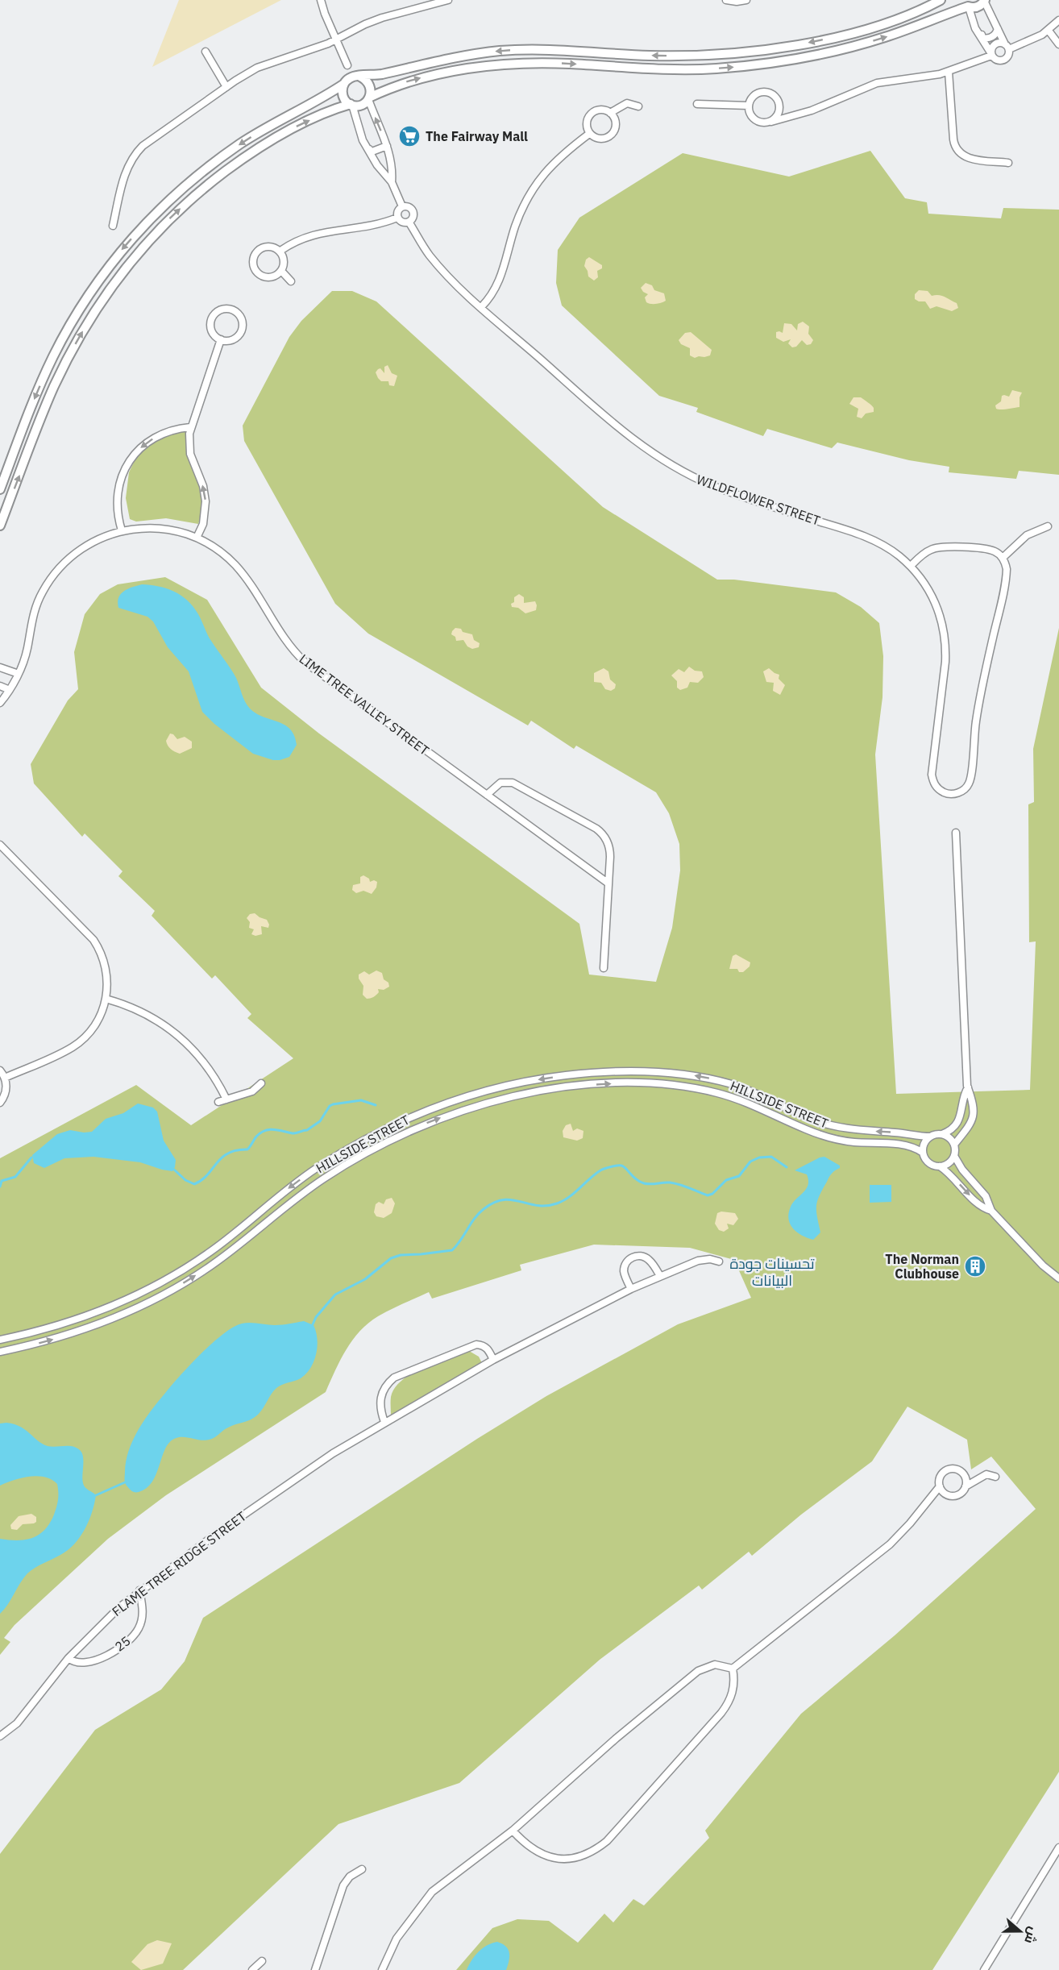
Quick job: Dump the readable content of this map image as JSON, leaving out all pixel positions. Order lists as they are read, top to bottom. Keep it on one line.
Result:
{"streets":{"street":["WILDFLOWER STREET","LIME TREE VALLEY STREET","HILLSIDE STREET","FLAME TREE RIDGE STREET","25"]},"crossings":[["FLAME TREE RIDGE STREET","25"]],"districts":["تحسينات جودة البيانات"],"places":{"supermarket":["The Fairway Mall"],"building":["The Norman Clubhouse"]},"north":"right"}
